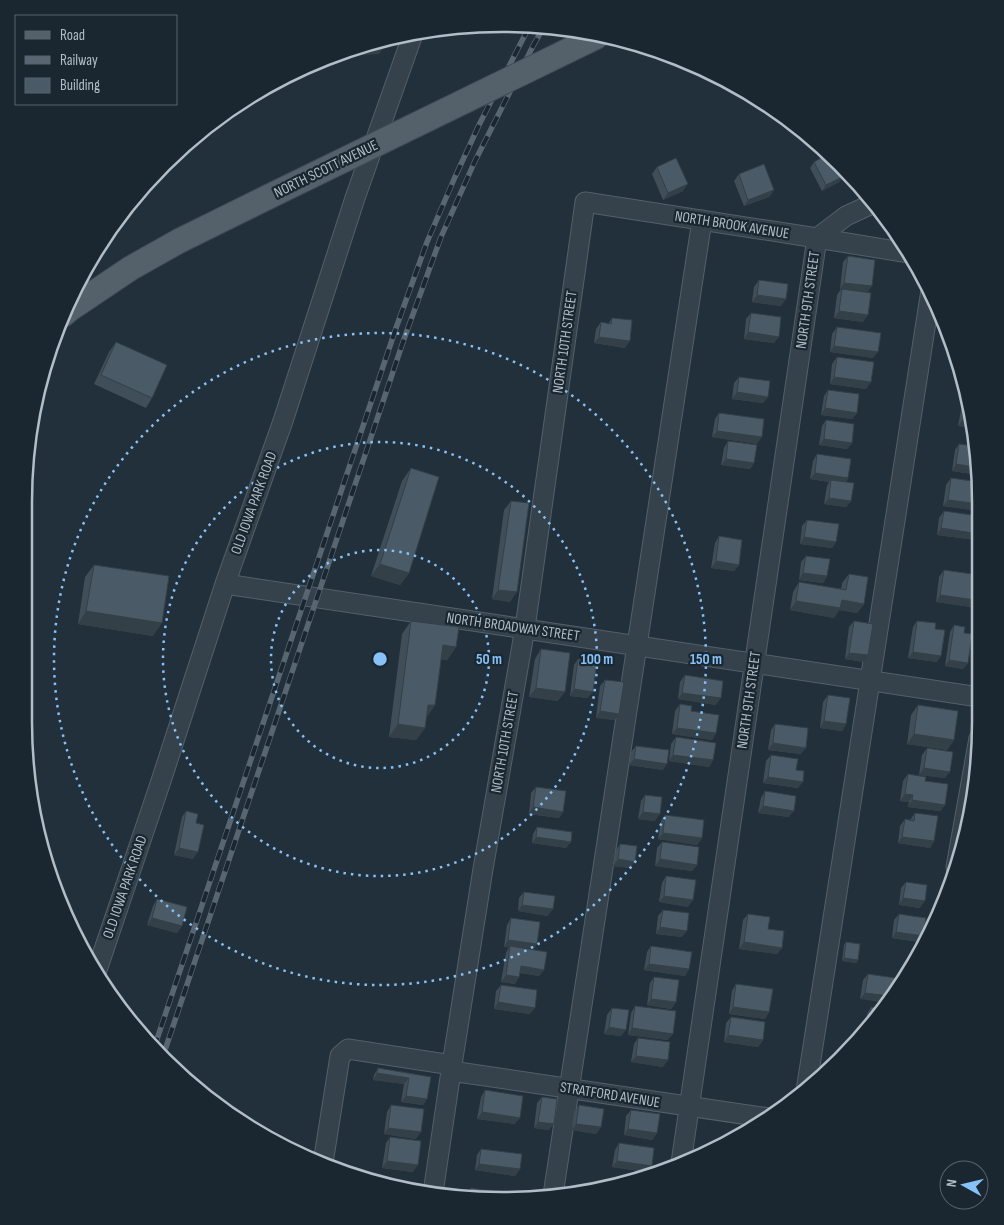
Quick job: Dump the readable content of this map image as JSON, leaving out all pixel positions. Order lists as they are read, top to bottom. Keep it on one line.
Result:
{"streets":{"main road":["NORTH SCOTT AVENUE"],"street":["NORTH BROOK AVENUE","NORTH 9TH STREET","NORTH 10TH STREET","OLD IOWA PARK ROAD","NORTH BROADWAY STREET","STRATFORD AVENUE"]},"crossings":[["NORTH BROOK AVENUE","NORTH 9TH STREET"],["NORTH BROOK AVENUE","NORTH 10TH STREET"],["NORTH 9TH STREET","NORTH BROADWAY STREET"],["NORTH 9TH STREET","STRATFORD AVENUE"],["NORTH 10TH STREET","NORTH BROADWAY STREET"],["NORTH 10TH STREET","STRATFORD AVENUE"],["OLD IOWA PARK ROAD","NORTH BROADWAY STREET"]],"legend":["Road","Railway","Building"],"north":"left","rings":["50 m","100 m","150 m"]}
